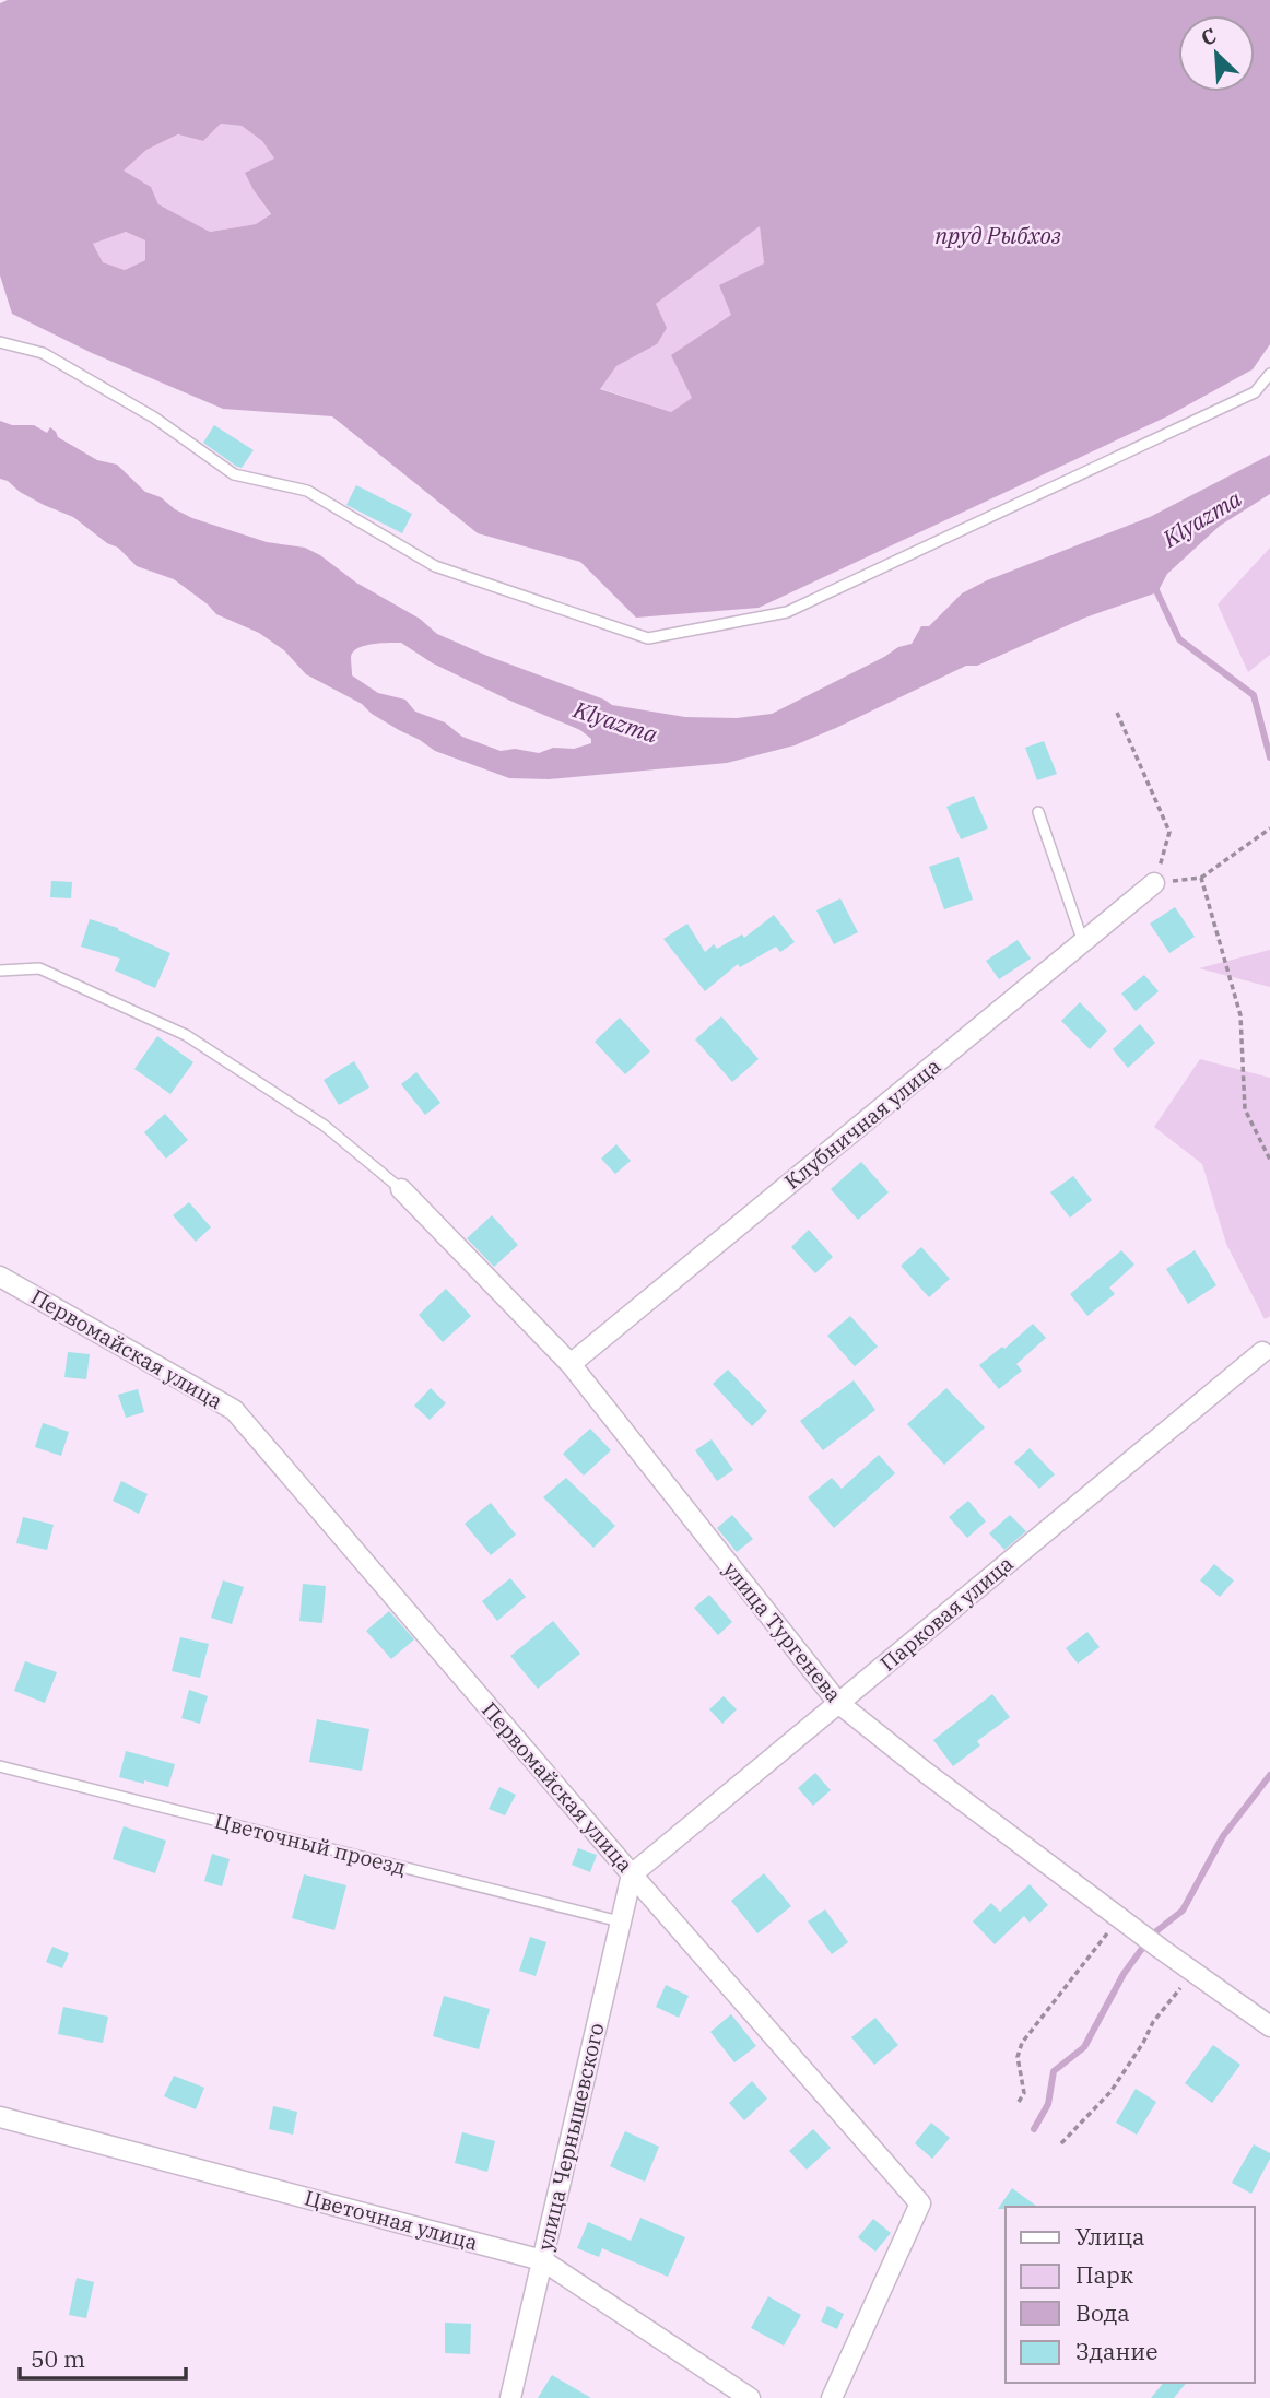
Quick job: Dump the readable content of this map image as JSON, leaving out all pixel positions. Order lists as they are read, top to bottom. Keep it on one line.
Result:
{"streets":{"street":["Клубничная улица","Первомайская улица","Парковая улица","улица Тургенева","улица Чернышевского","Цветочная улица"],"lane":["Цветочный проезд"]},"crossings":[["Клубничная улица","улица Тургенева"],["Первомайская улица","Парковая улица"],["Первомайская улица","улица Чернышевского"],["Парковая улица","улица Тургенева"],["Парковая улица","улица Чернышевского"],["Цветочный проезд","улица Чернышевского"],["улица Чернышевского","Цветочная улица"]],"water":["пруд Рыбхоз","Klyazma"],"legend":["Улица","Парк","Вода","Здание"],"scale_bar":"50 m","north":"top left"}
